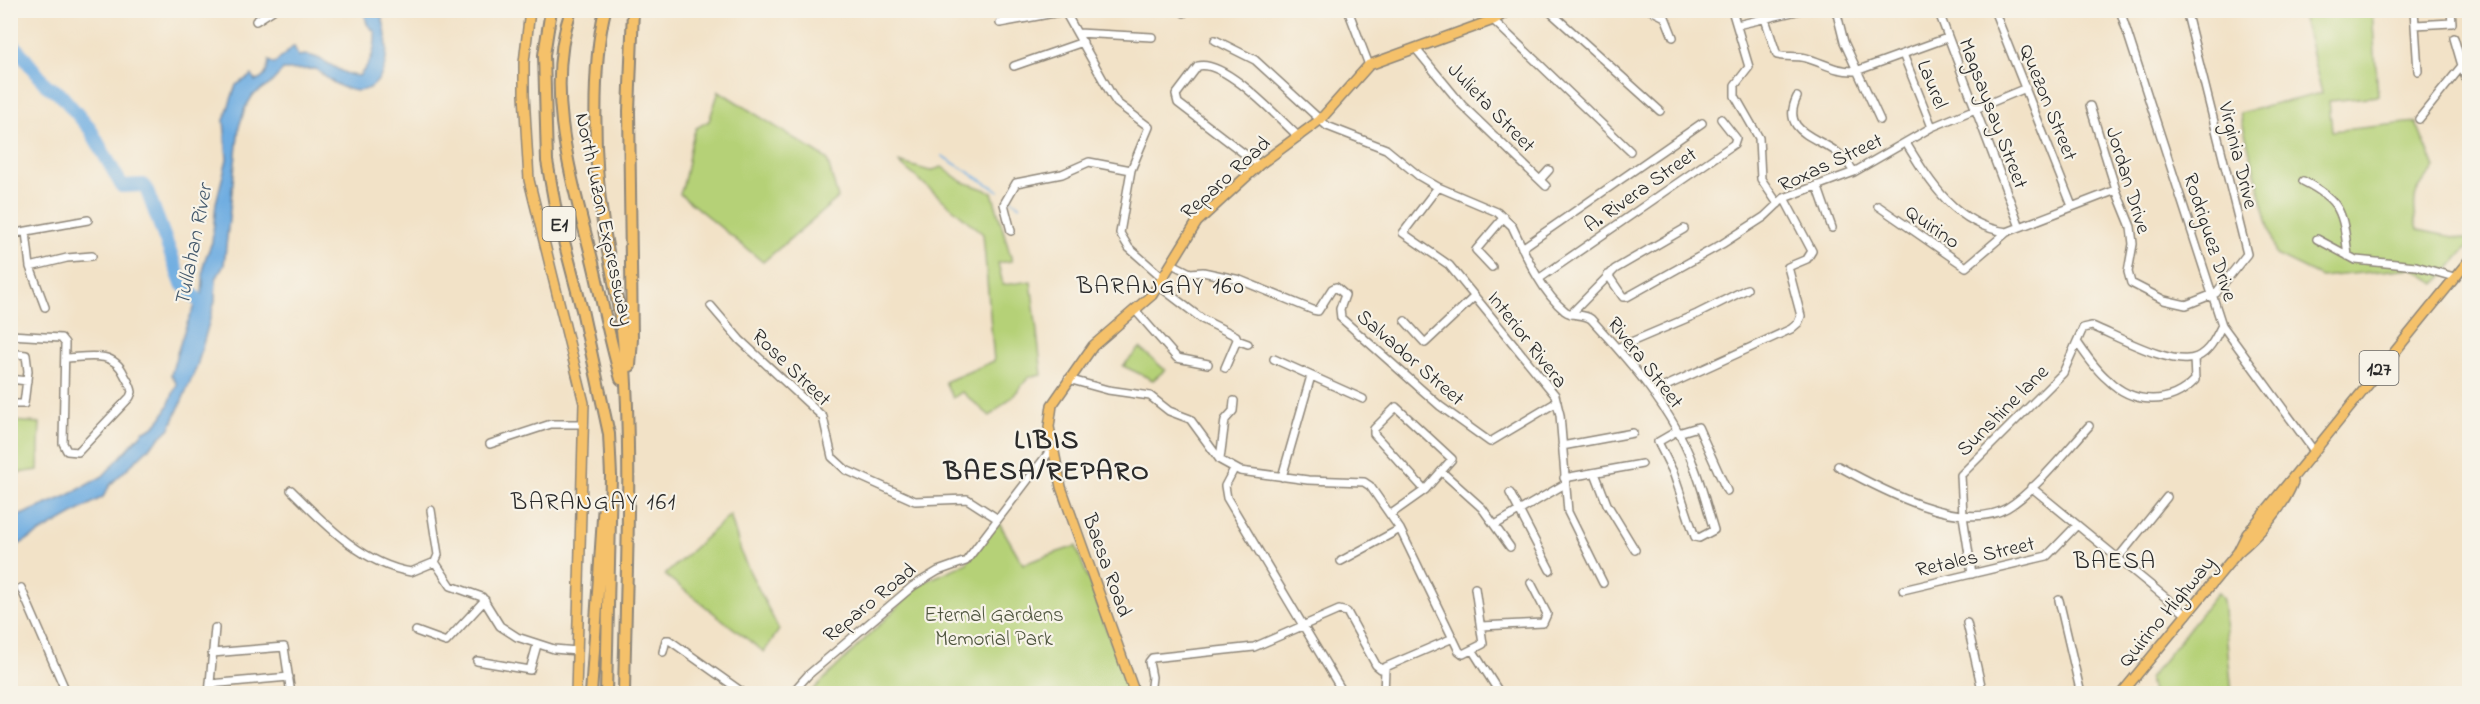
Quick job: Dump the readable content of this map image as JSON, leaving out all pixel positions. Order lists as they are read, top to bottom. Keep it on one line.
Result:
{"streets":{"highway":["North Luzon Expressway","E1"],"main road":["Reparo Road","127","Baesa Road","Quirino Highway"],"street":["Laurel","Quezon Street","Julieta Street","Magsaysay Street","Virginia Drive","Roxas Street","Jordan Drive","A. Rivera Street","Quirino","Rodriguez Drive","Interior Rivera","Salvador Street","Rivera Street","Rose Street","Sunshine lane","Retales Street"]},"crossings":[["Laurel","Roxas Street"],["Quezon Street","Roxas Street"],["Julieta Street","Reparo Road"],["Magsaysay Street","Roxas Street"],["Virginia Drive","Jordan Drive"],["Virginia Drive","Rodriguez Drive"],["Reparo Road","Salvador Street"],["Reparo Road","Rose Street"],["Reparo Road","Baesa Road"],["Jordan Drive","Rodriguez Drive"],["A. Rivera Street","Rivera Street"],["Rodriguez Drive","Quirino Highway"],["Interior Rivera","Salvador Street"],["Sunshine lane","Retales Street"]],"districts":["BARANGAY 160","LIBIS BAESA/REPARO","BARANGAY 161","BAESA"],"water":["Tullahan River"],"parks":["Eternal Gardens Memorial Park"]}
